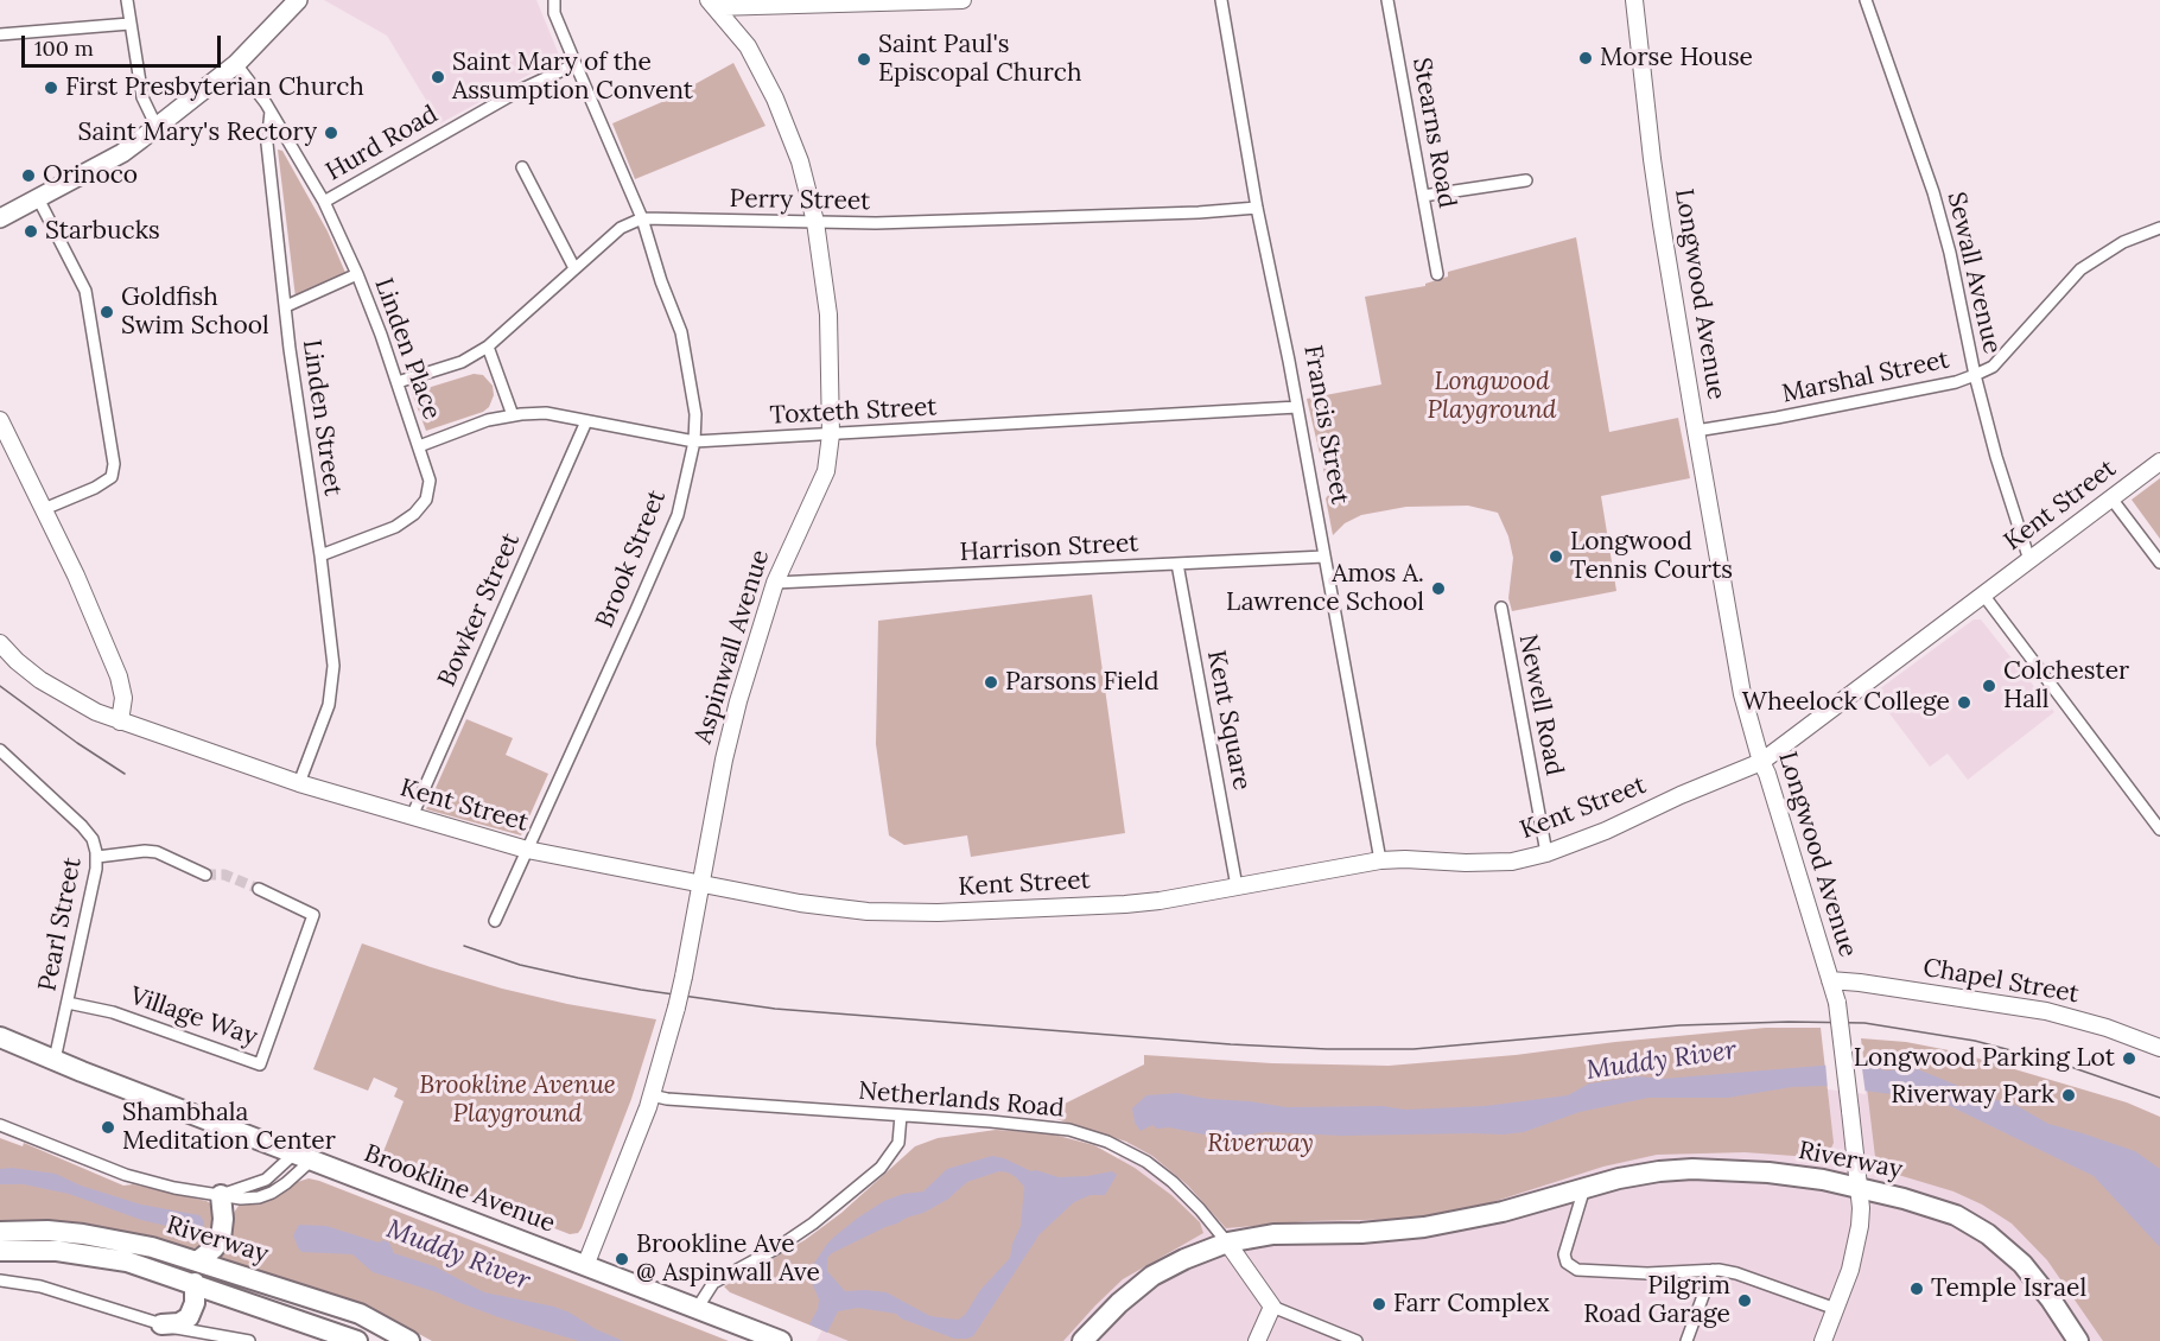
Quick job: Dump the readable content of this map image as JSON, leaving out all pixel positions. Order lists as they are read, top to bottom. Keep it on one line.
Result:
{"streets":{"highway":["Riverway","Brookline Avenue"],"main road":["Longwood Avenue","Kent Street","Aspinwall Avenue","Chapel Street"],"street":["Stearns Road","Hurd Road","Perry Street","Sewall Avenue","Linden Place","Marshal Street","Toxteth Street","Linden Street","Francis Street","Harrison Street","Brook Street","Bowker Street","Newell Road","Kent Square","Pearl Street","Village Way","Netherlands Road"]},"crossings":[["Hurd Road","Linden Place"],["Hurd Road","Brook Street"],["Perry Street","Francis Street"],["Perry Street","Brook Street"],["Perry Street","Aspinwall Avenue"],["Sewall Avenue","Marshal Street"],["Sewall Avenue","Kent Street"],["Longwood Avenue","Marshal Street"],["Longwood Avenue","Kent Street"],["Longwood Avenue","Chapel Street"],["Longwood Avenue","Riverway"],["Linden Place","Toxteth Street"],["Linden Place","Linden Street"],["Toxteth Street","Francis Street"],["Toxteth Street","Brook Street"],["Toxteth Street","Bowker Street"],["Toxteth Street","Aspinwall Avenue"],["Linden Street","Kent Street"],["Francis Street","Kent Street"],["Francis Street","Harrison Street"],["Kent Street","Brook Street"],["Kent Street","Bowker Street"],["Kent Street","Aspinwall Avenue"],["Kent Street","Newell Road"],["Kent Street","Kent Square"],["Harrison Street","Aspinwall Avenue"],["Harrison Street","Kent Square"],["Aspinwall Avenue","Netherlands Road"],["Aspinwall Avenue","Brookline Avenue"],["Pearl Street","Village Way"],["Pearl Street","Brookline Avenue"],["Netherlands Road","Riverway"]],"water":["Muddy River"],"parks":["Longwood Playground","Brookline Avenue Playground","Riverway"],"places":["Morse House","Saint Paul's Episcopal Church","Saint Mary of the Assumption Convent","First Presbyterian Church","Saint Mary's Rectory","Orinoco","Starbucks","Goldfish Swim School","Longwood Tennis Courts","Amos A. Lawrence School","Parsons Field","Colchester Hall","Wheelock College","Longwood Parking Lot","Riverway Park","Shambhala Meditation Center","Brookline Ave @ Aspinwall Ave","Temple Israel","Pilgrim Road Garage","Farr Complex"],"scale_bar":"100 m"}
